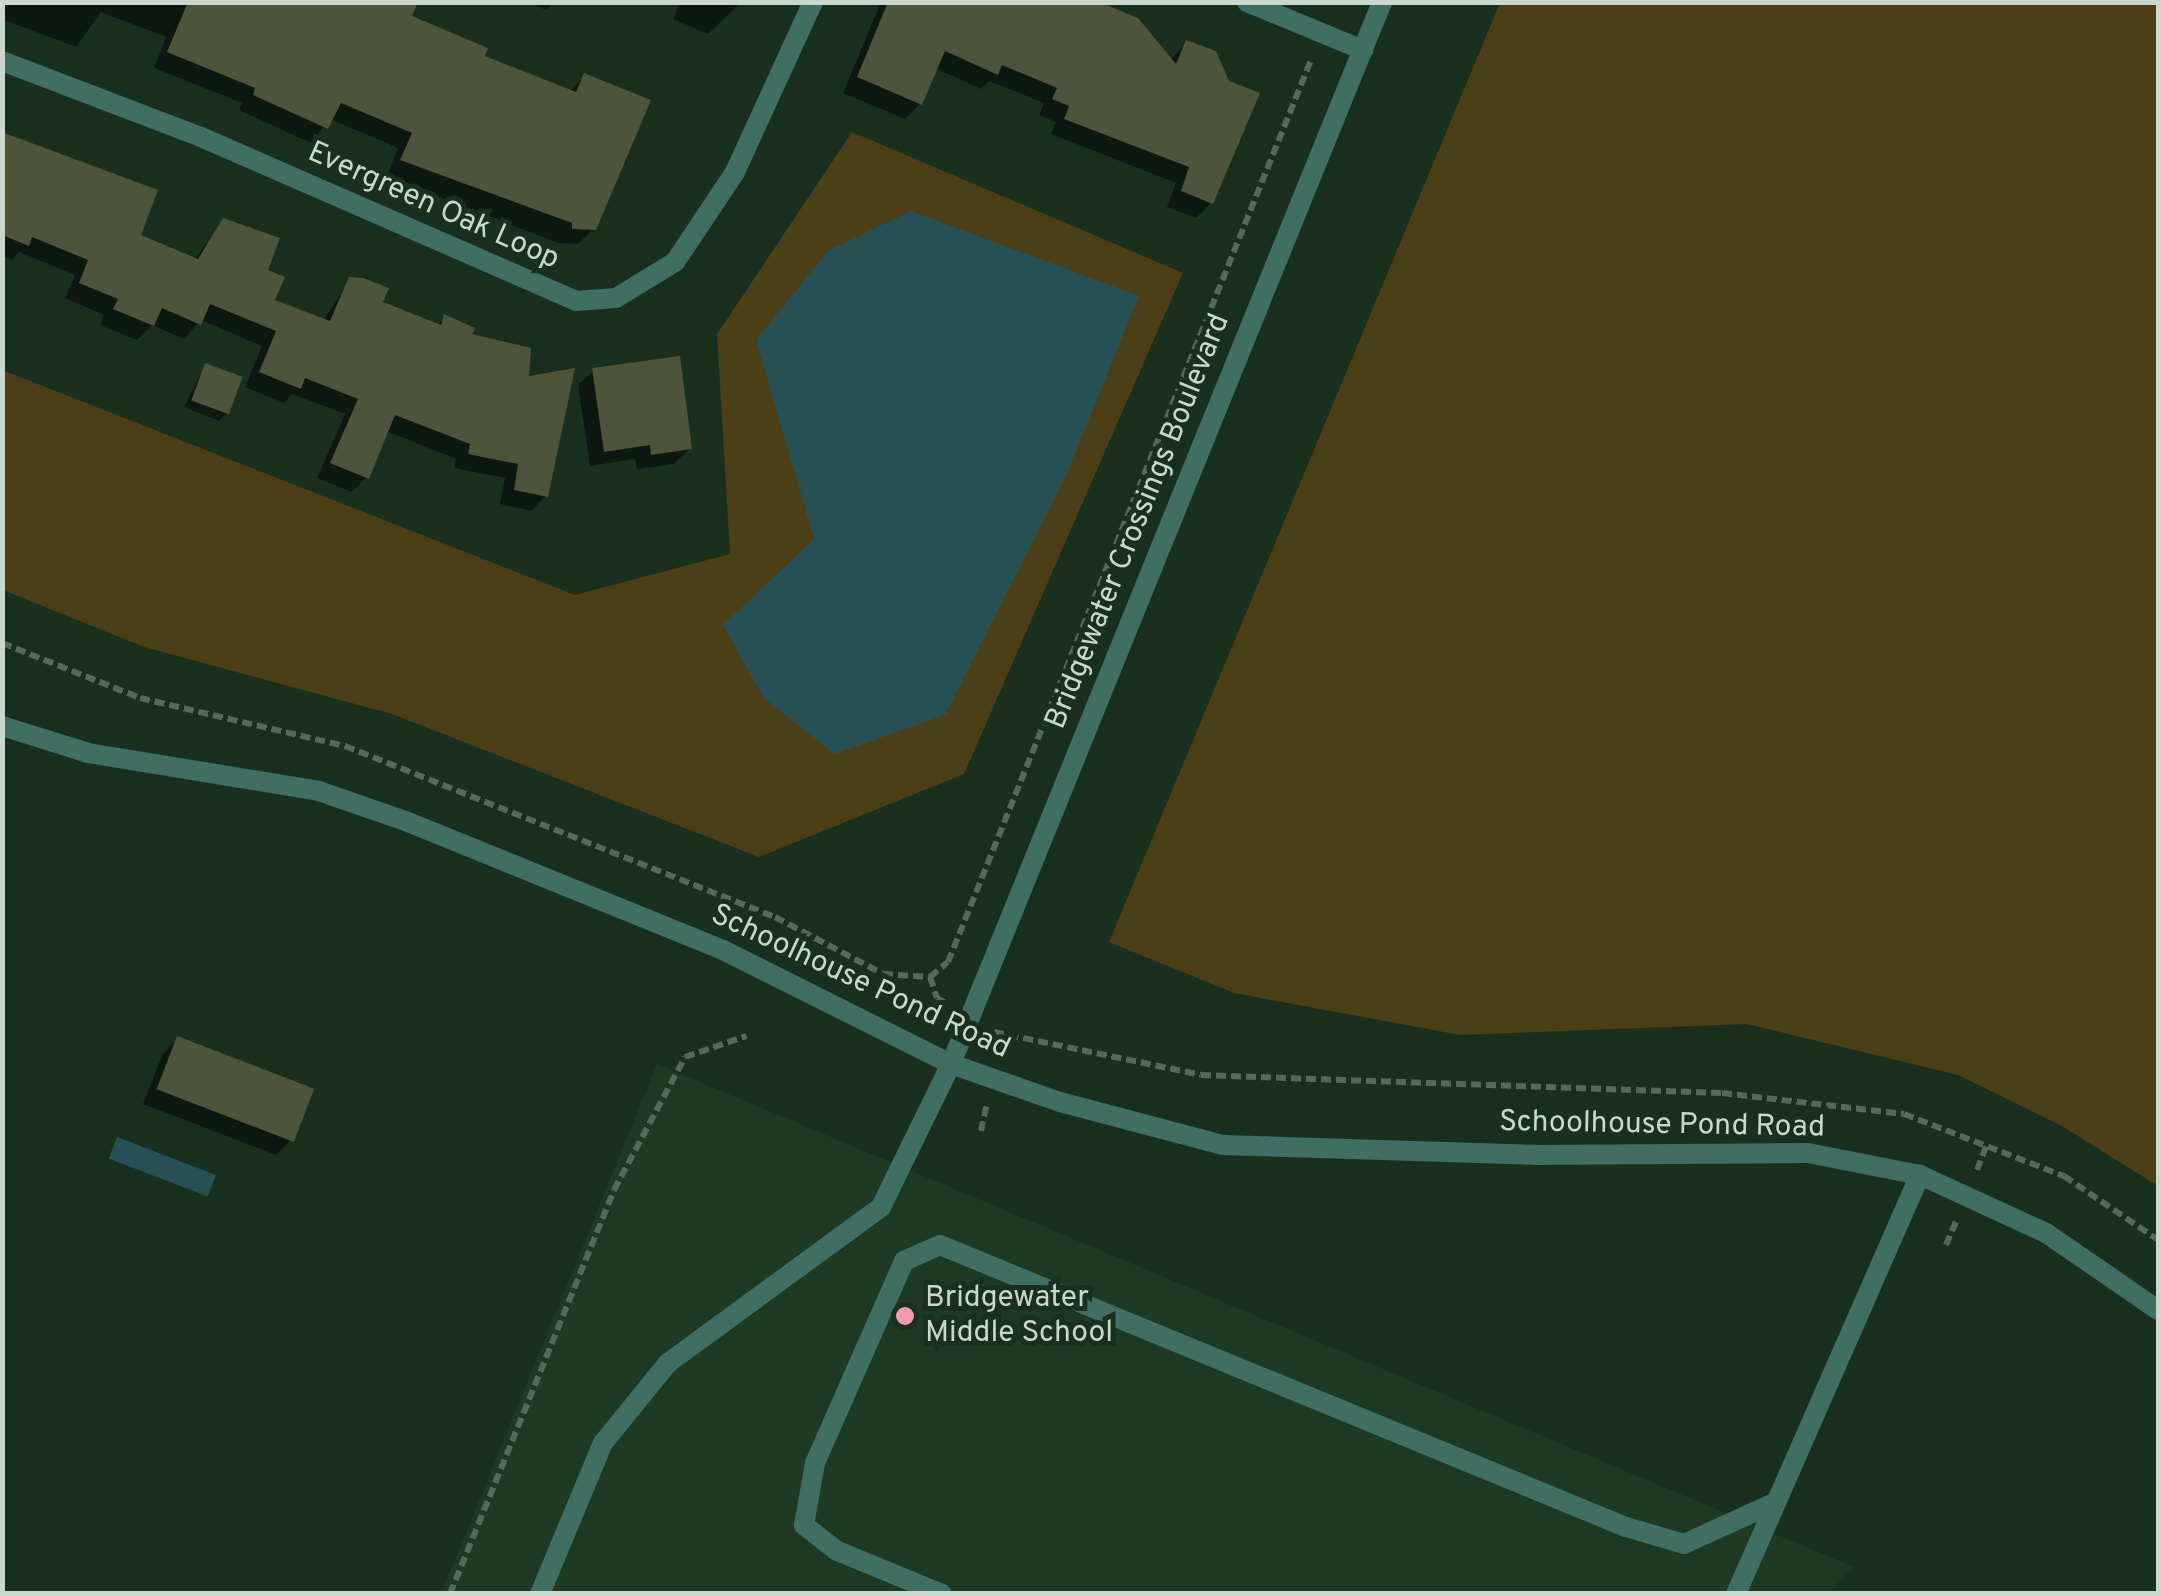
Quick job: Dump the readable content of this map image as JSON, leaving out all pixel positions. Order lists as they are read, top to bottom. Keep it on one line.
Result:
{"streets":{"street":["Evergreen Oak Loop","Bridgewater Crossings Boulevard","Schoolhouse Pond Road"]},"crossings":[["Bridgewater Crossings Boulevard","Schoolhouse Pond Road"]],"places":["Bridgewater Middle School"]}
